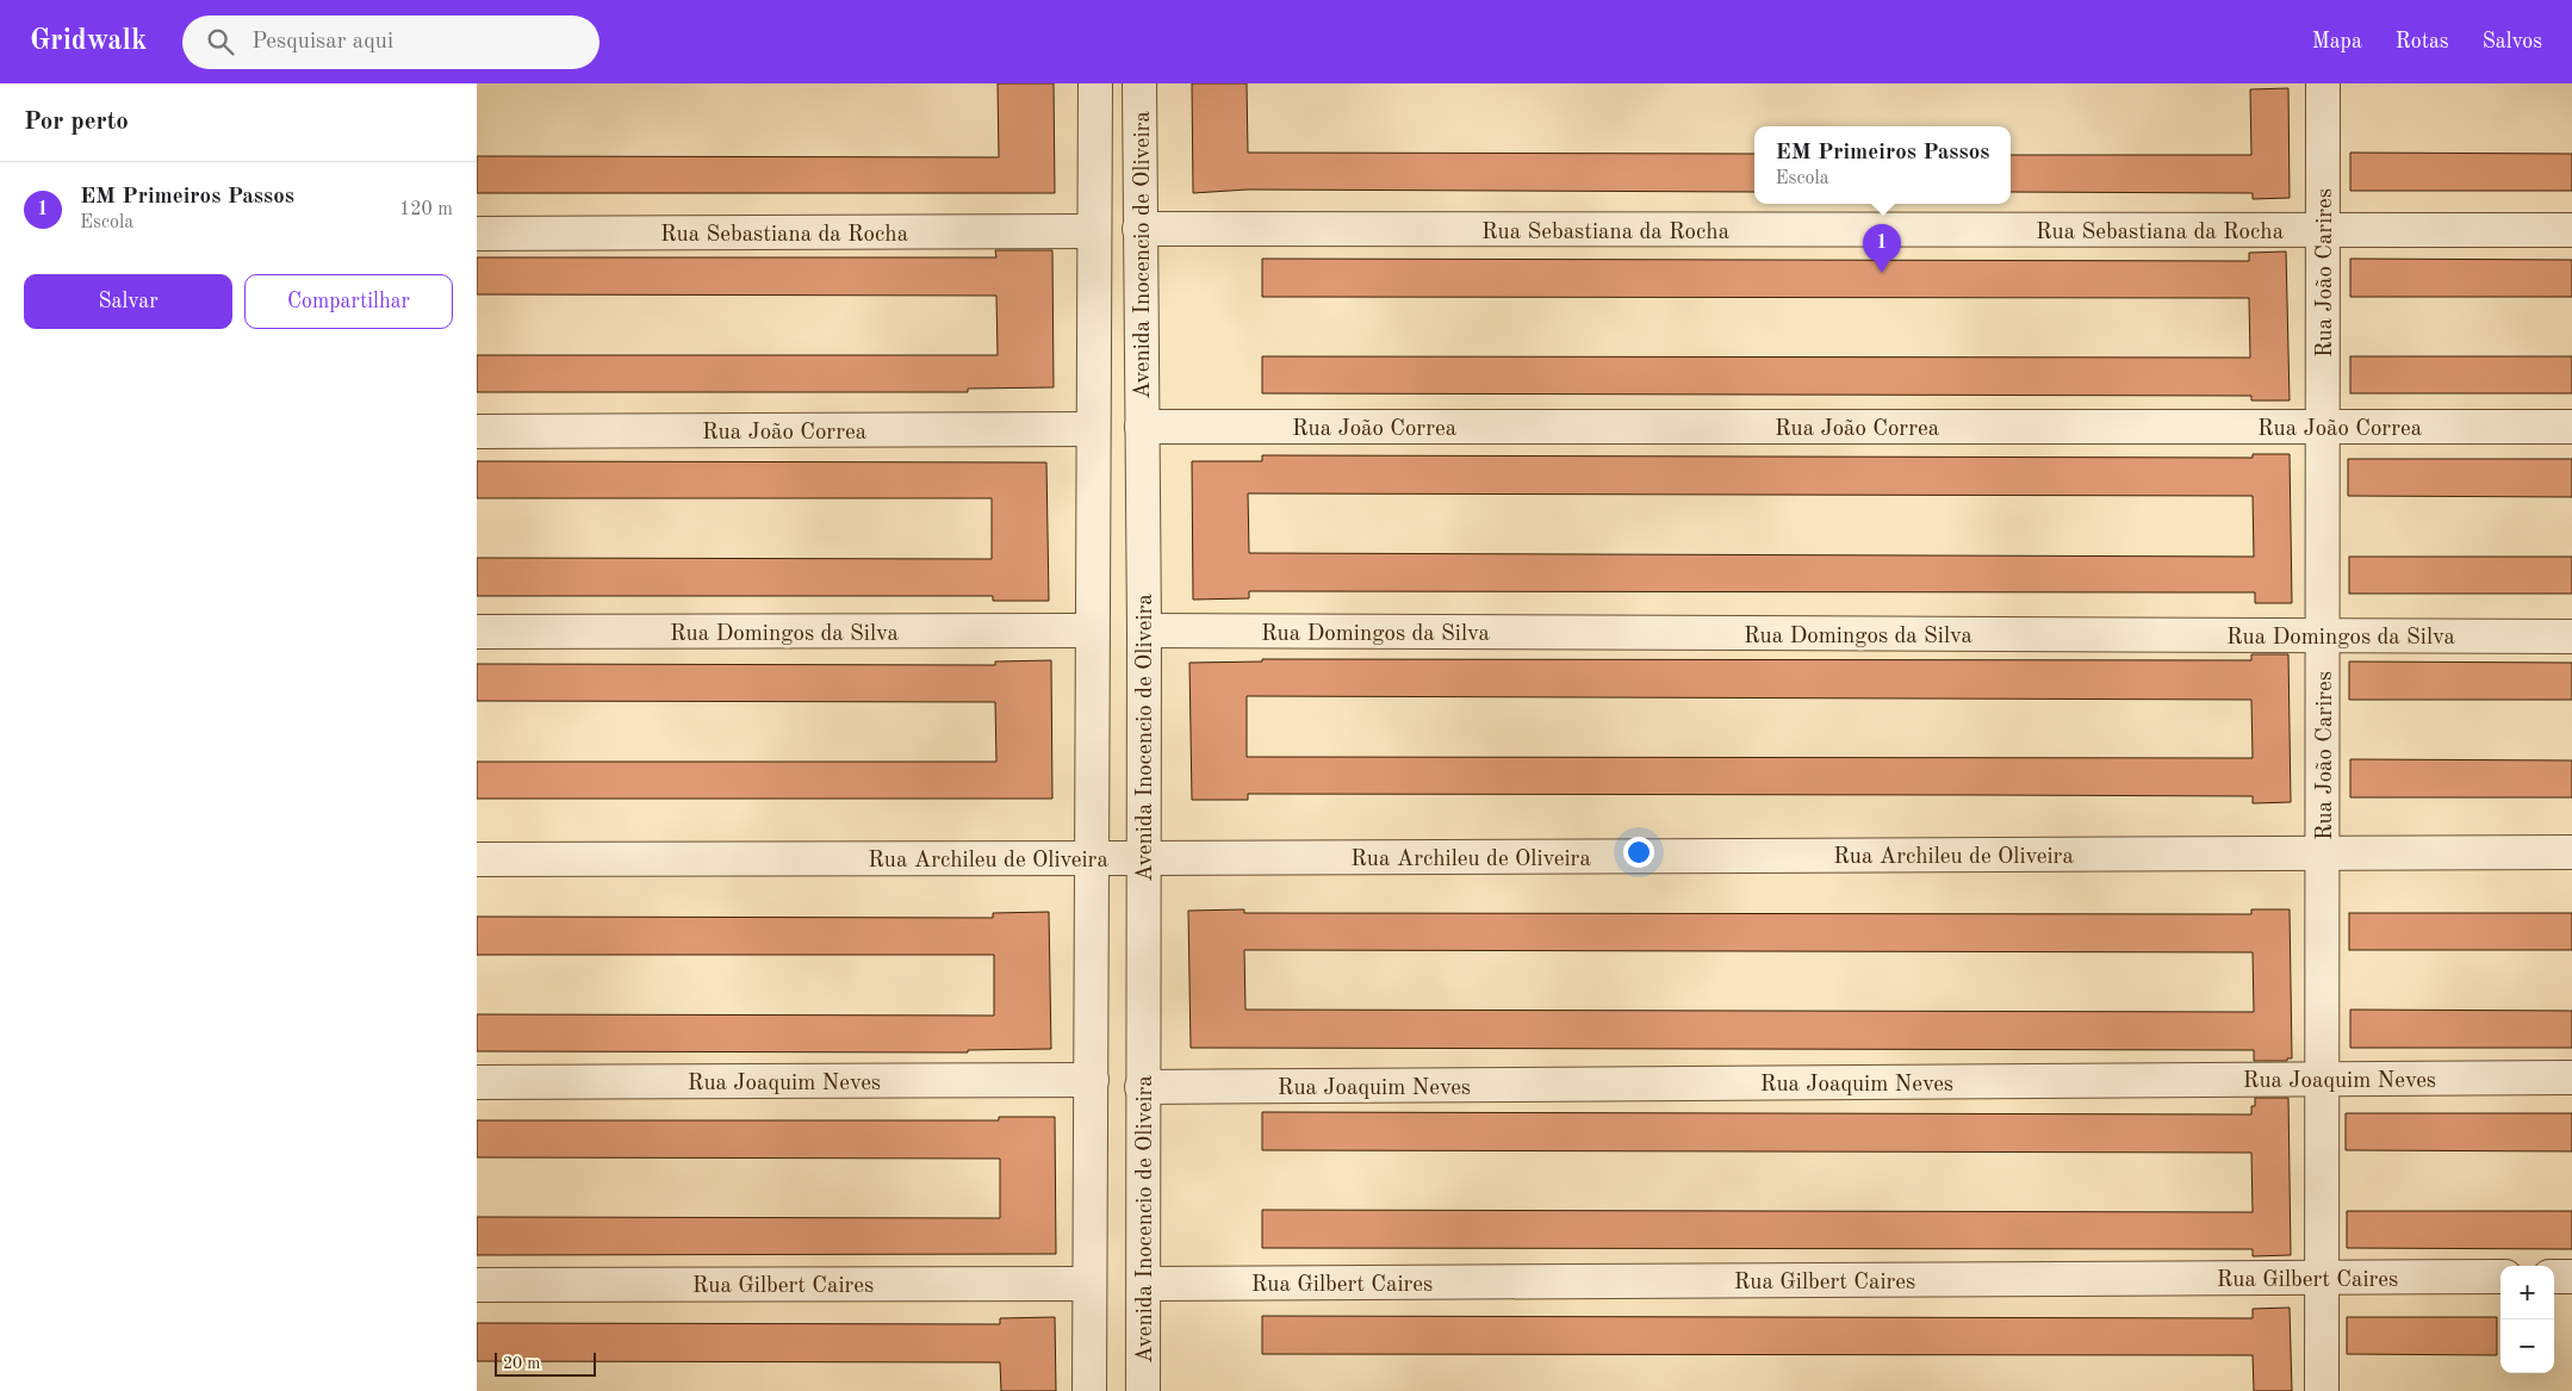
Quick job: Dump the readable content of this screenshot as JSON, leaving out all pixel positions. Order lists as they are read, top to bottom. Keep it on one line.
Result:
{"streets":{"street":["Rua Sebastiana da Rocha","Avenida Inocencio de Oliveira","Rua João Carires","Rua João Correa","Rua Domingos da Silva","Rua Archileu de Oliveira","Rua Joaquim Neves","Rua Gilbert Caires"]},"crossings":[["Rua Sebastiana da Rocha","Avenida Inocencio de Oliveira"],["Rua Sebastiana da Rocha","Rua João Carires"],["Avenida Inocencio de Oliveira","Rua João Correa"],["Avenida Inocencio de Oliveira","Rua Domingos da Silva"],["Avenida Inocencio de Oliveira","Rua Archileu de Oliveira"],["Avenida Inocencio de Oliveira","Rua Joaquim Neves"],["Avenida Inocencio de Oliveira","Rua Gilbert Caires"],["Rua João Carires","Rua João Correa"],["Rua João Carires","Rua Domingos da Silva"],["Rua João Carires","Rua Archileu de Oliveira"],["Rua João Carires","Rua Joaquim Neves"],["Rua João Carires","Rua Gilbert Caires"]],"scale_bar":"20 m","page":{"header":"Gridwalk","search":"Pesquisar aqui","nav":["Mapa","Rotas","Salvos"],"heading":"Por perto","popup":["EM Primeiros Passos","Escola"],"list":[{"mark":"1","name":"EM Primeiros Passos","note":"Escola","value":"120 m"}],"pins":"1","buttons":["Salvar","Compartilhar"],"map_buttons":["+","−"],"scale":"20 m"}}
